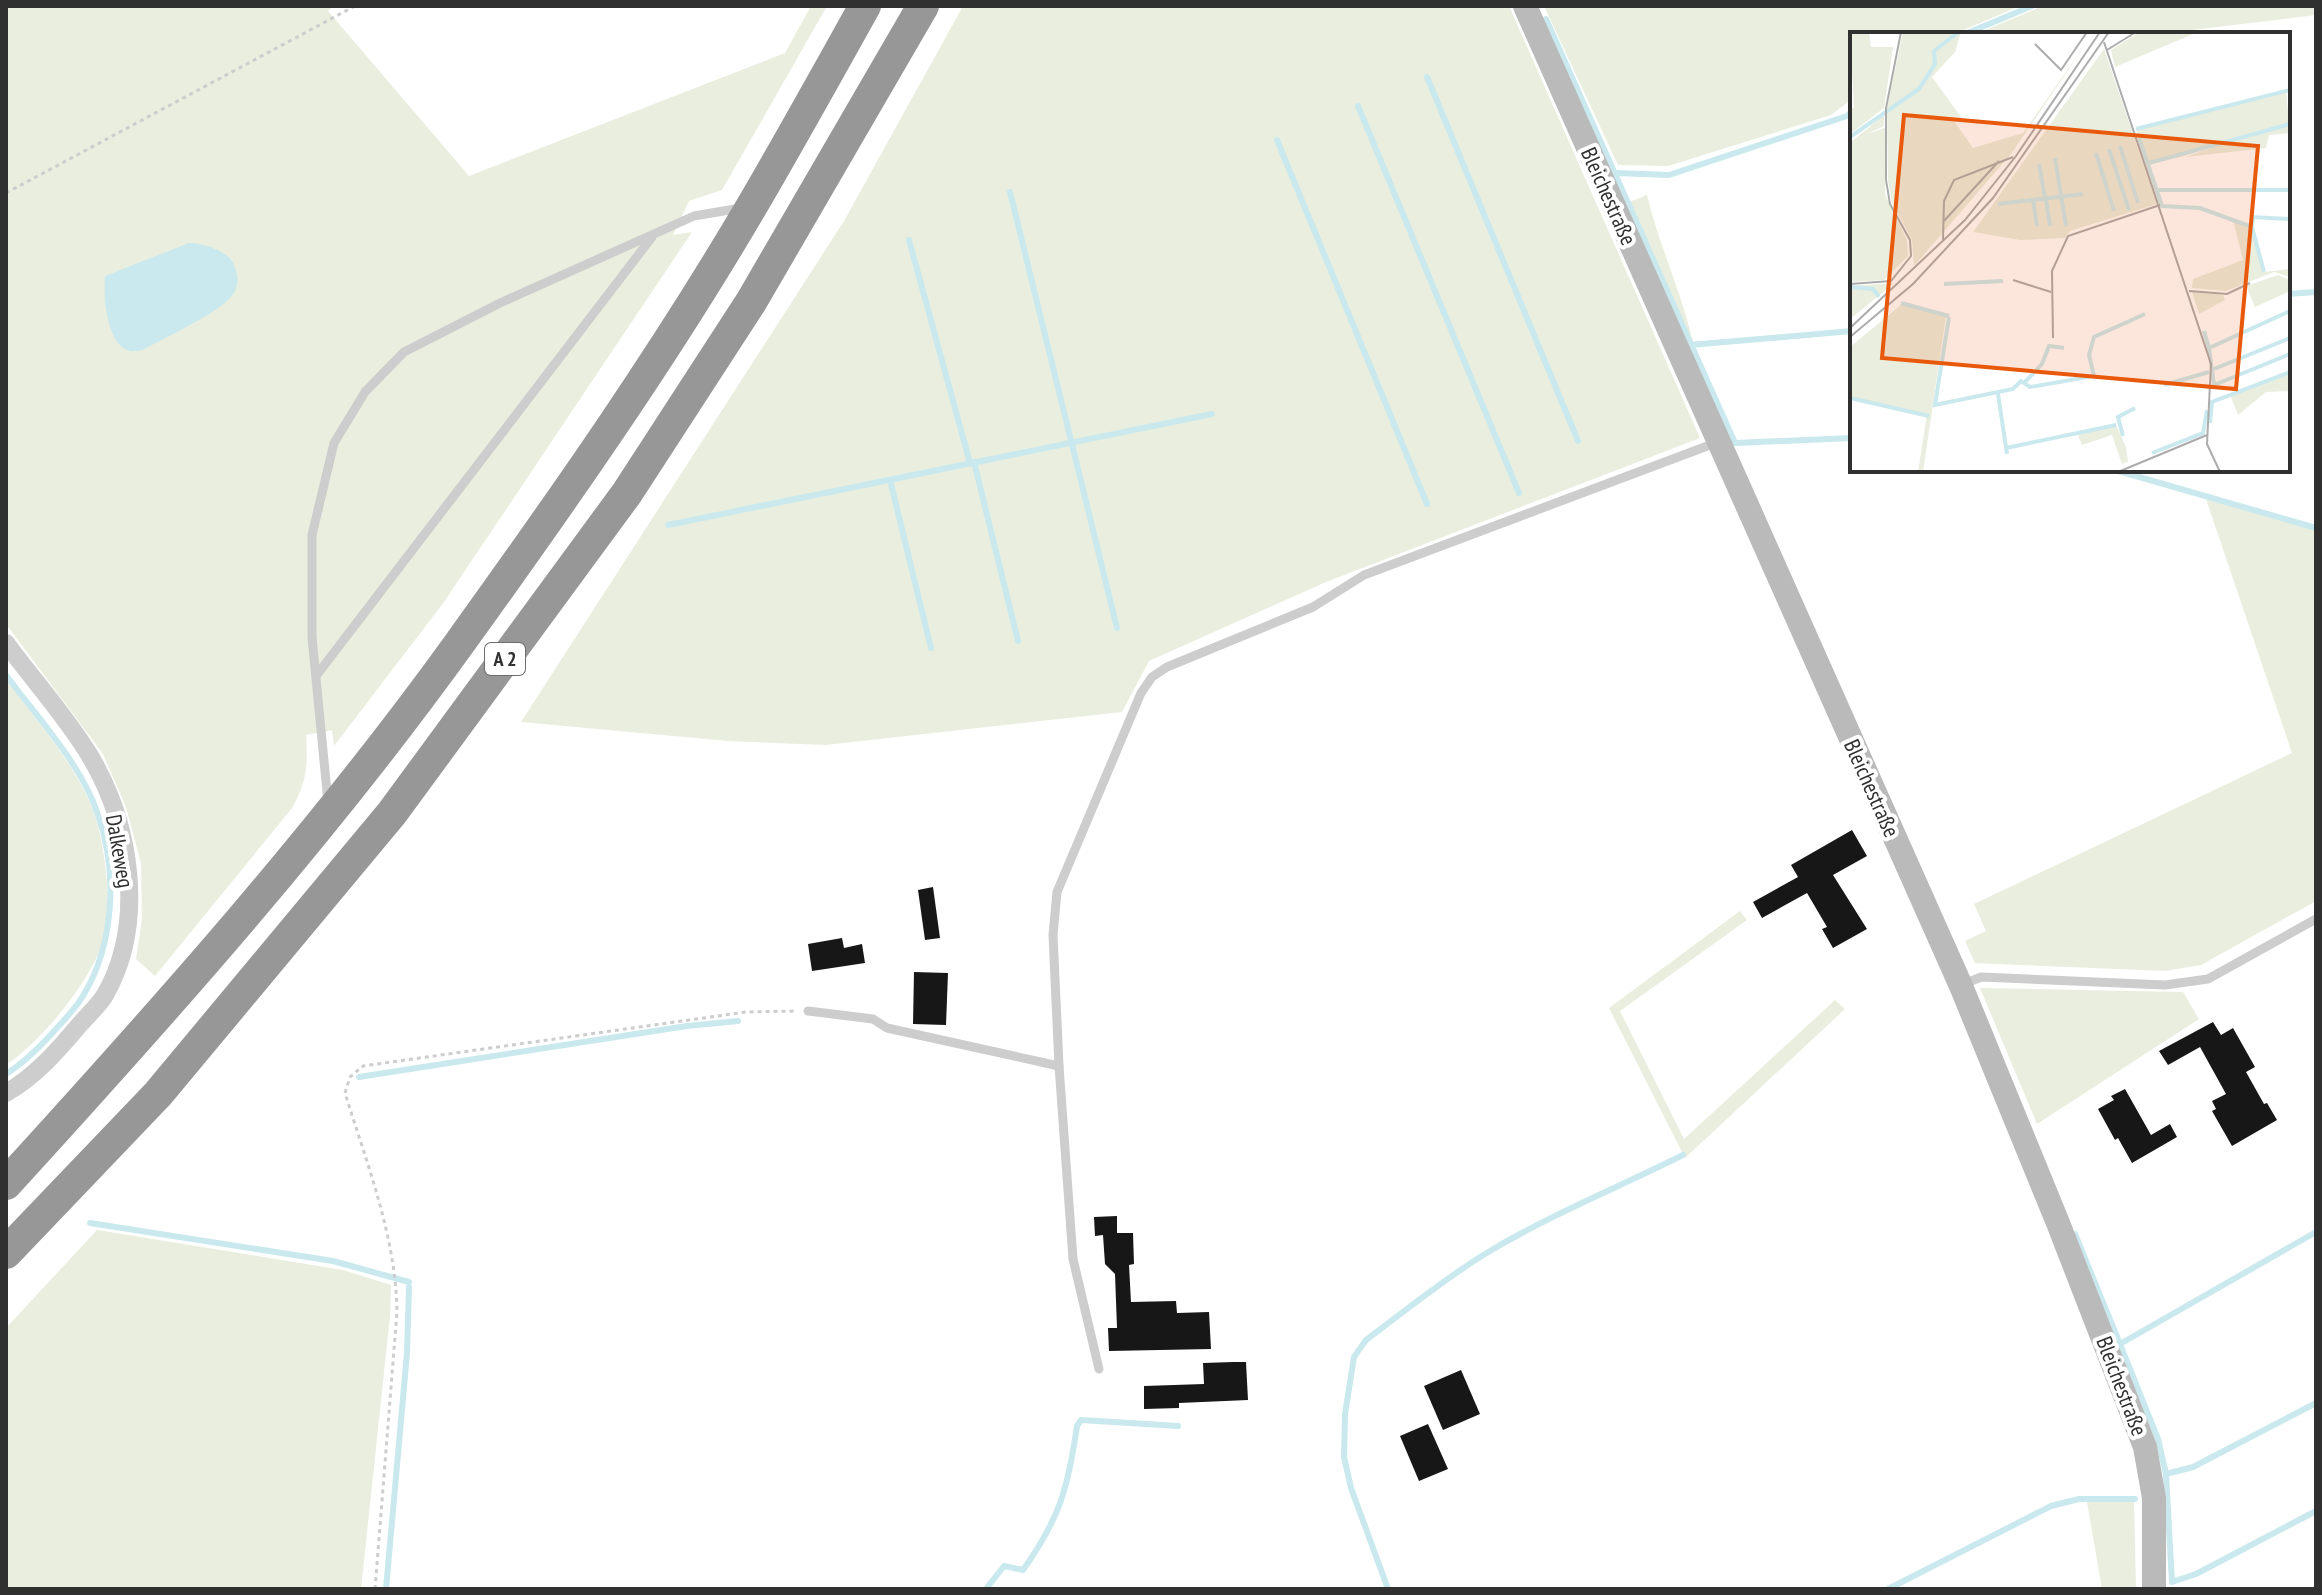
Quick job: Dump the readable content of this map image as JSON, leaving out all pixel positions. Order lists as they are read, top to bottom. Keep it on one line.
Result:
{"streets":{"highway":["A 2"],"street":["Bleichestraße","Dalkeweg"]}}
